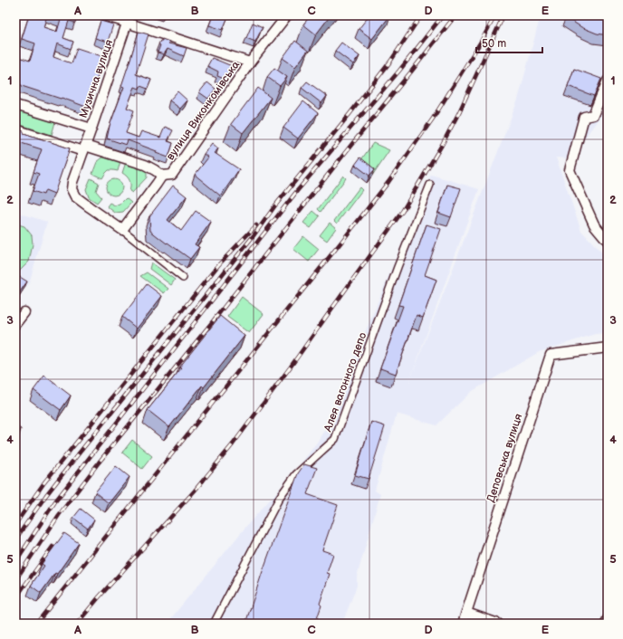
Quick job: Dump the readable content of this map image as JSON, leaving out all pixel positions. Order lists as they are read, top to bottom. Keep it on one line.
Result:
{"streets":{"street":["Музична вулиця","вулиця Виконкомівська","Алея вагонного депо","Деповська вулиця"]},"crossings":[["Музична вулиця","вулиця Виконкомівська"]],"scale_bar":"50 m","grid":{"columns":["A","B","C","D","E"],"rows":["1","2","3","4","5"]}}
